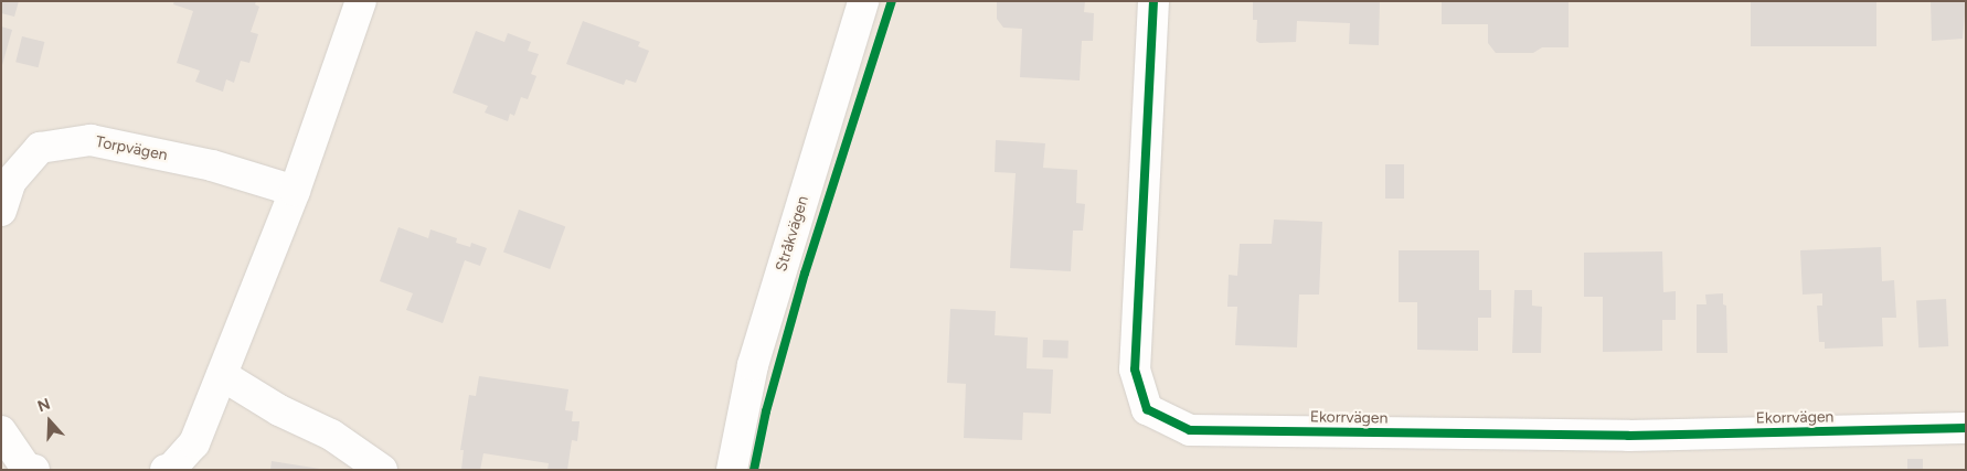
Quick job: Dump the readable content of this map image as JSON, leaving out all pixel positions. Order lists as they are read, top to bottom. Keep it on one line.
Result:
{"streets":{"street":["Torpvägen","Stråkvägen","Ekorrvägen"]},"north":"top"}
